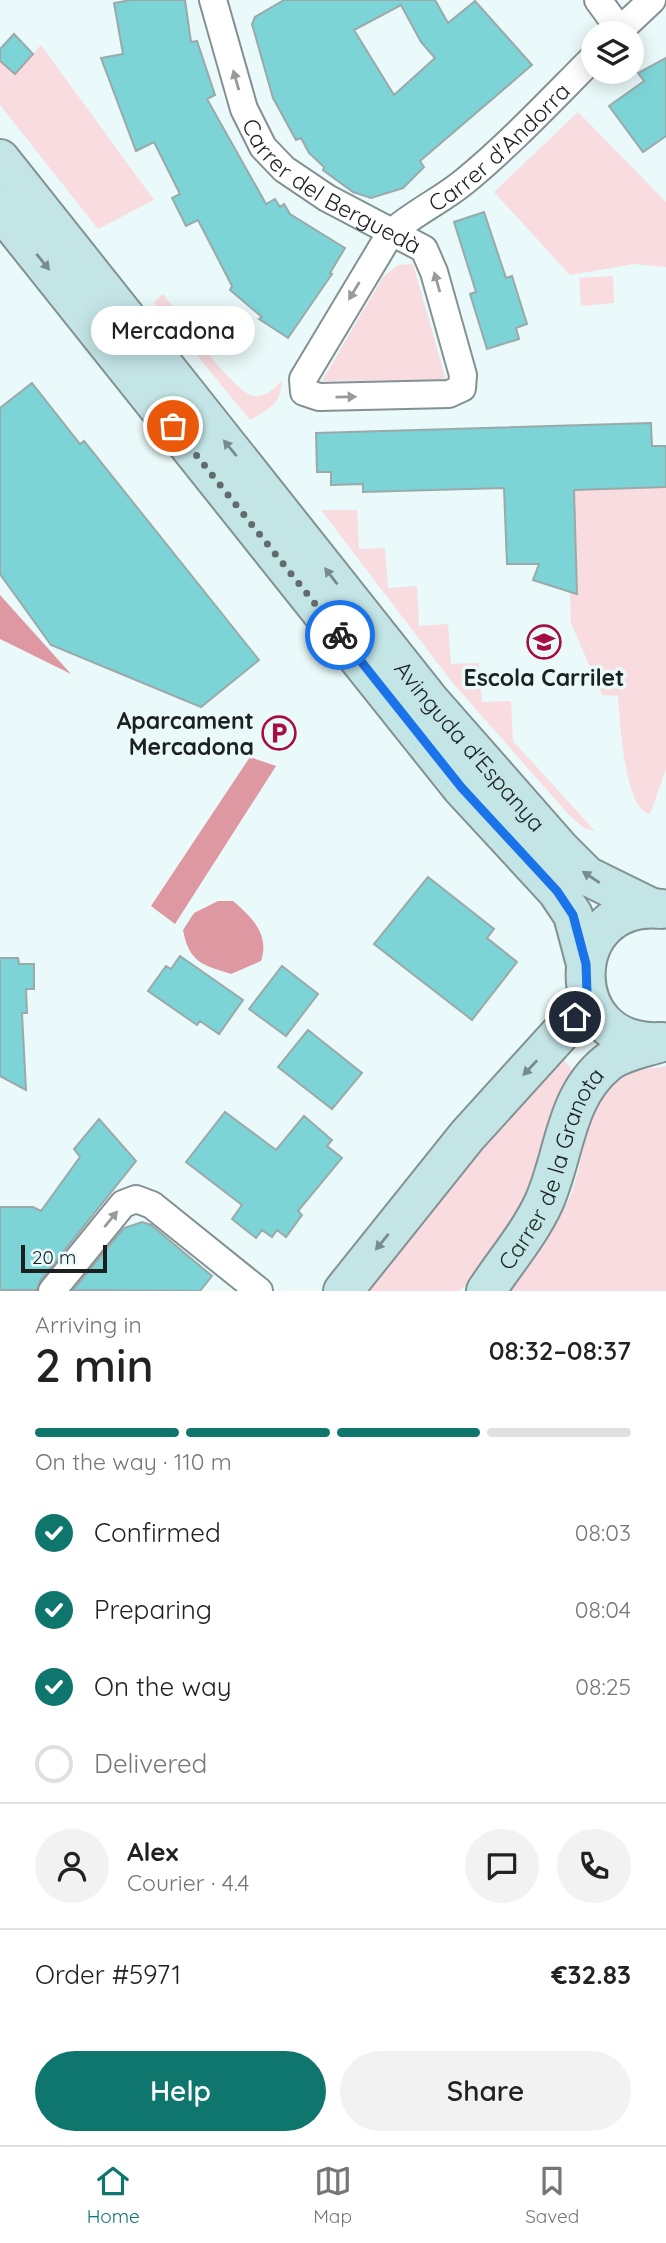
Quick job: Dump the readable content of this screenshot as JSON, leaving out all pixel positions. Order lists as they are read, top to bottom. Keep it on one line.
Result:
{"streets":{"main road":["Avinguda d'Espanya","Carrer de la Granota"],"street":["Carrer d'Andorra","Carrer del Berguedà"]},"crossings":[["Carrer d'Andorra","Carrer del Berguedà"],["Avinguda d'Espanya","Carrer de la Granota"]],"one_way":["Carrer d'Andorra"],"places":{"other":["Mercadona"],"school or university":["Escola Carrilet"],"parking":["Aparcament Mercadona"]},"scale_bar":"20 m","page":{"bubble":"Mercadona","scale":"20 m","heading":["2 min","Arriving in","08:32–08:37"],"panel":["Alex","Courier · 4.4","Order #5971","€32.83"],"bar":"On the way · 110 m","list":[["Confirmed","08:03"],["Preparing","08:04"],["On the way","08:25"],"Delivered"],"buttons":["Help","Share"],"tabs":["Home","Map","Saved"]}}
